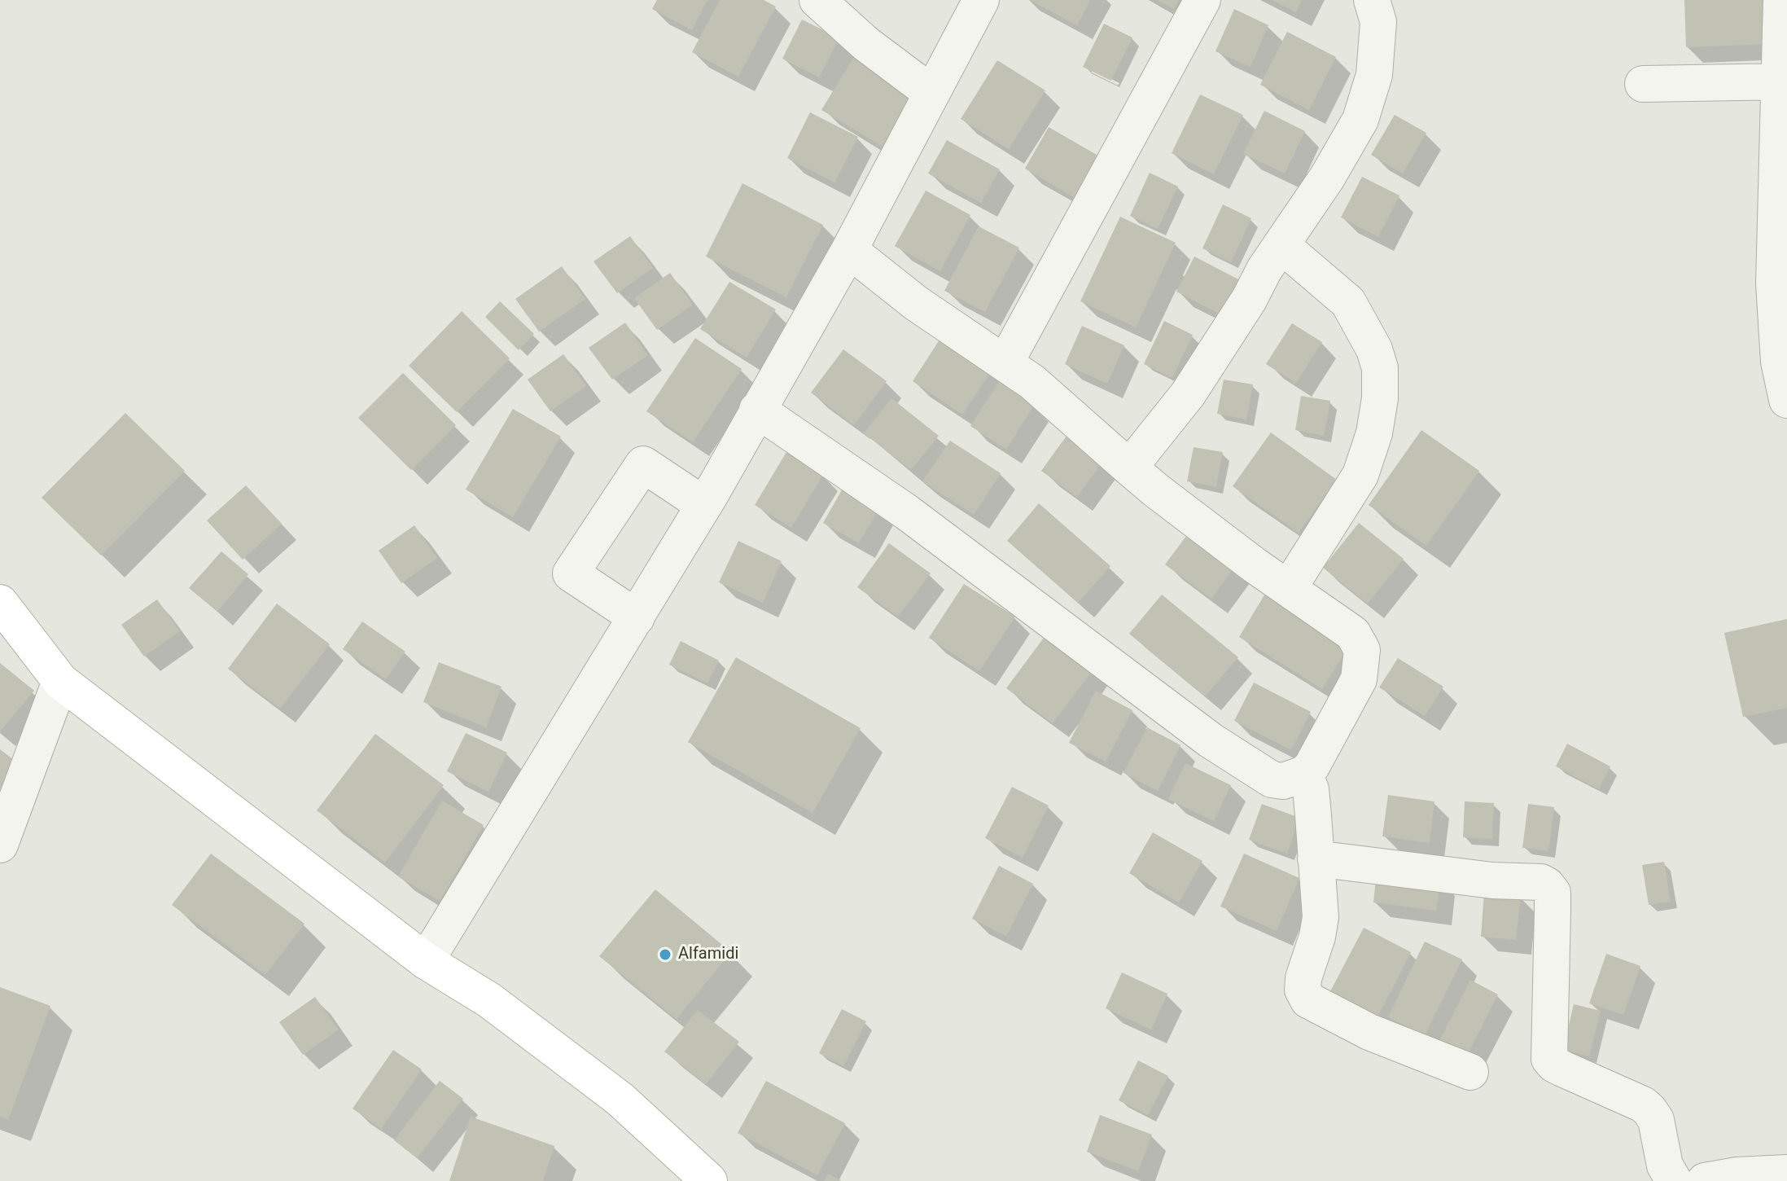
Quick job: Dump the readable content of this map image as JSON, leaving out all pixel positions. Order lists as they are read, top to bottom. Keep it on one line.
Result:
{"places":["Alfamidi"]}
